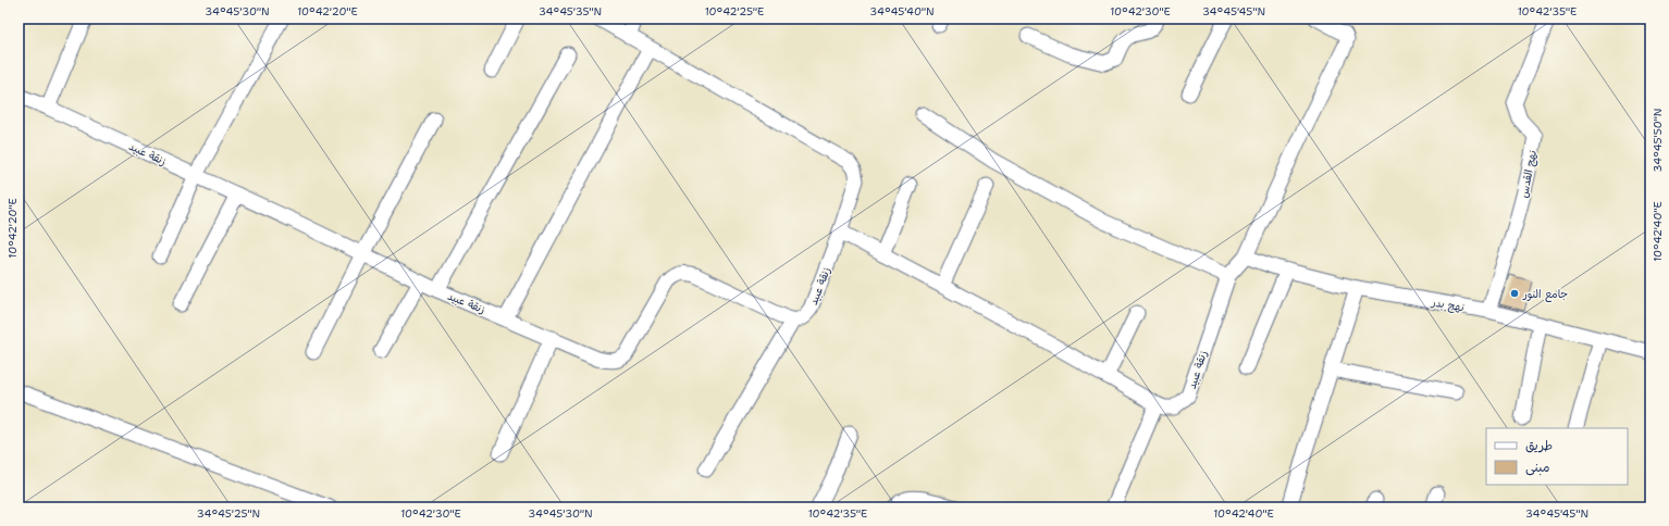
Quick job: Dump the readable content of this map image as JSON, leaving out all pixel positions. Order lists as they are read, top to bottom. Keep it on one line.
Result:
{"streets":{"street":["زنقة عبيد","نهج القدس","نهج بدر"]},"crossings":[["زنقة عبيد","نهج بدر"],["نهج القدس","نهج بدر"]],"places":["جامع النور"],"legend":["طريق","مبنى"],"coordinates":["34°45'30\"N","10°42'20\"E","34°45'35\"N","10°42'25\"E","34°45'40\"N","10°42'30\"E","34°45'45\"N","10°42'35\"E","34°45'50\"N","10°42'40\"E","34°45'25\"N"]}
